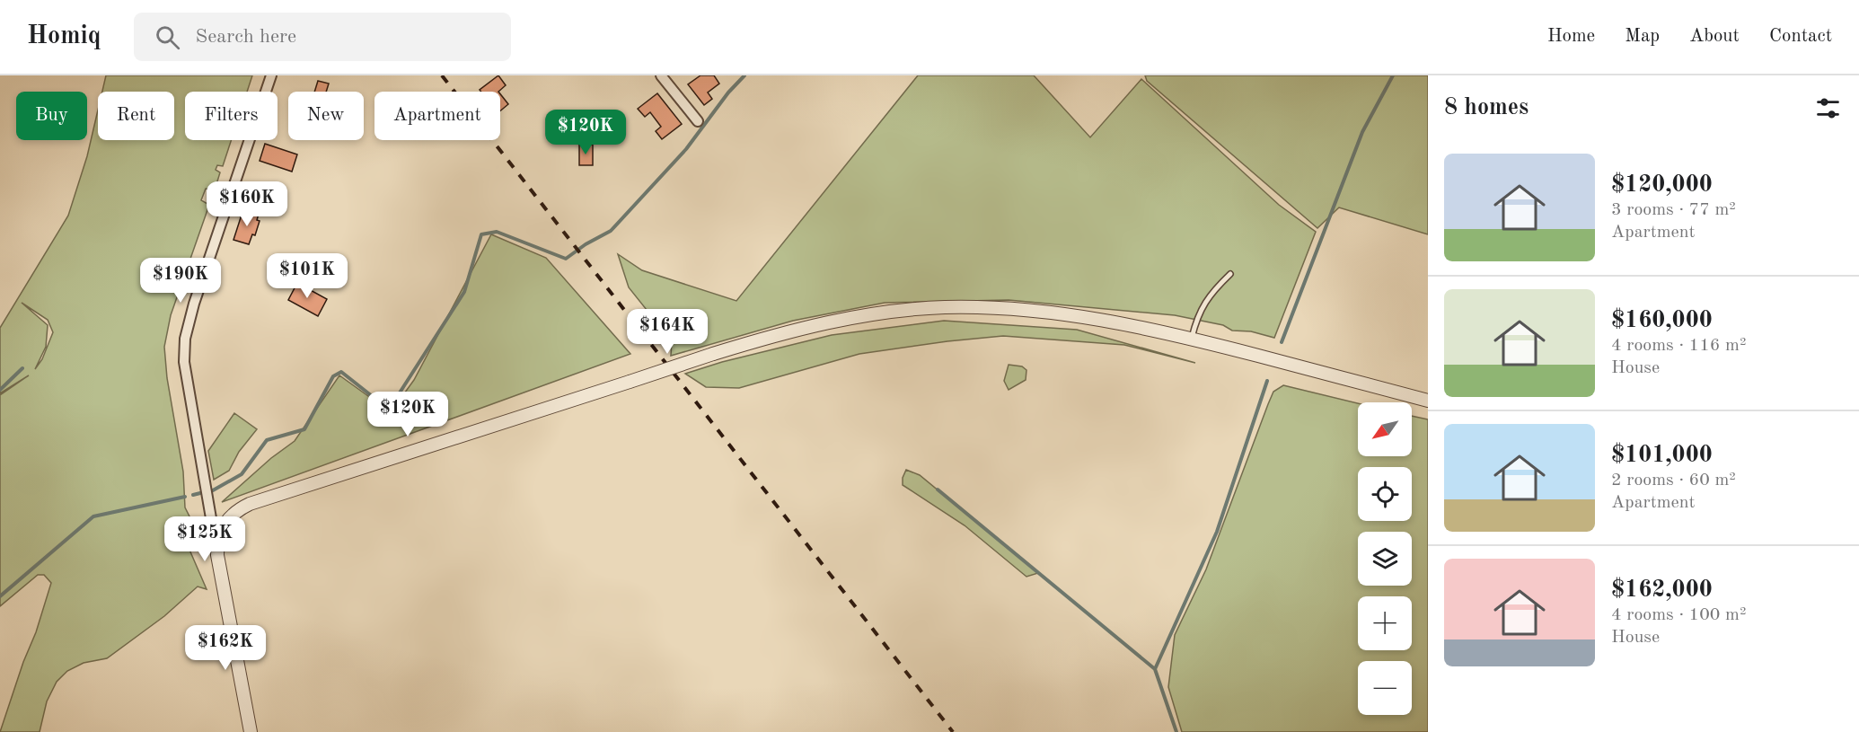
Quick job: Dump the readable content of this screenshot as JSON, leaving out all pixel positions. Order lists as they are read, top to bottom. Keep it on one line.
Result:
{"north":"bottom left","page":{"header":"Homiq","search":"Search here","nav":["Home","Map","About","Contact"],"heading":"8 homes","chip":["Buy","Rent","Filters","New","Apartment"],"price":["$120K","$160K","$101K","$190K","$164K","$120K","$125K","$162K"],"list":[{"name":"$120,000","note":"3 rooms · 77 m² · Apartment"},{"name":"$160,000","note":"4 rooms · 116 m² · House"},{"name":"$101,000","note":"2 rooms · 60 m² · Apartment"},{"name":"$162,000","note":"4 rooms · 100 m² · House"}],"map_buttons":["+","−"]}}
